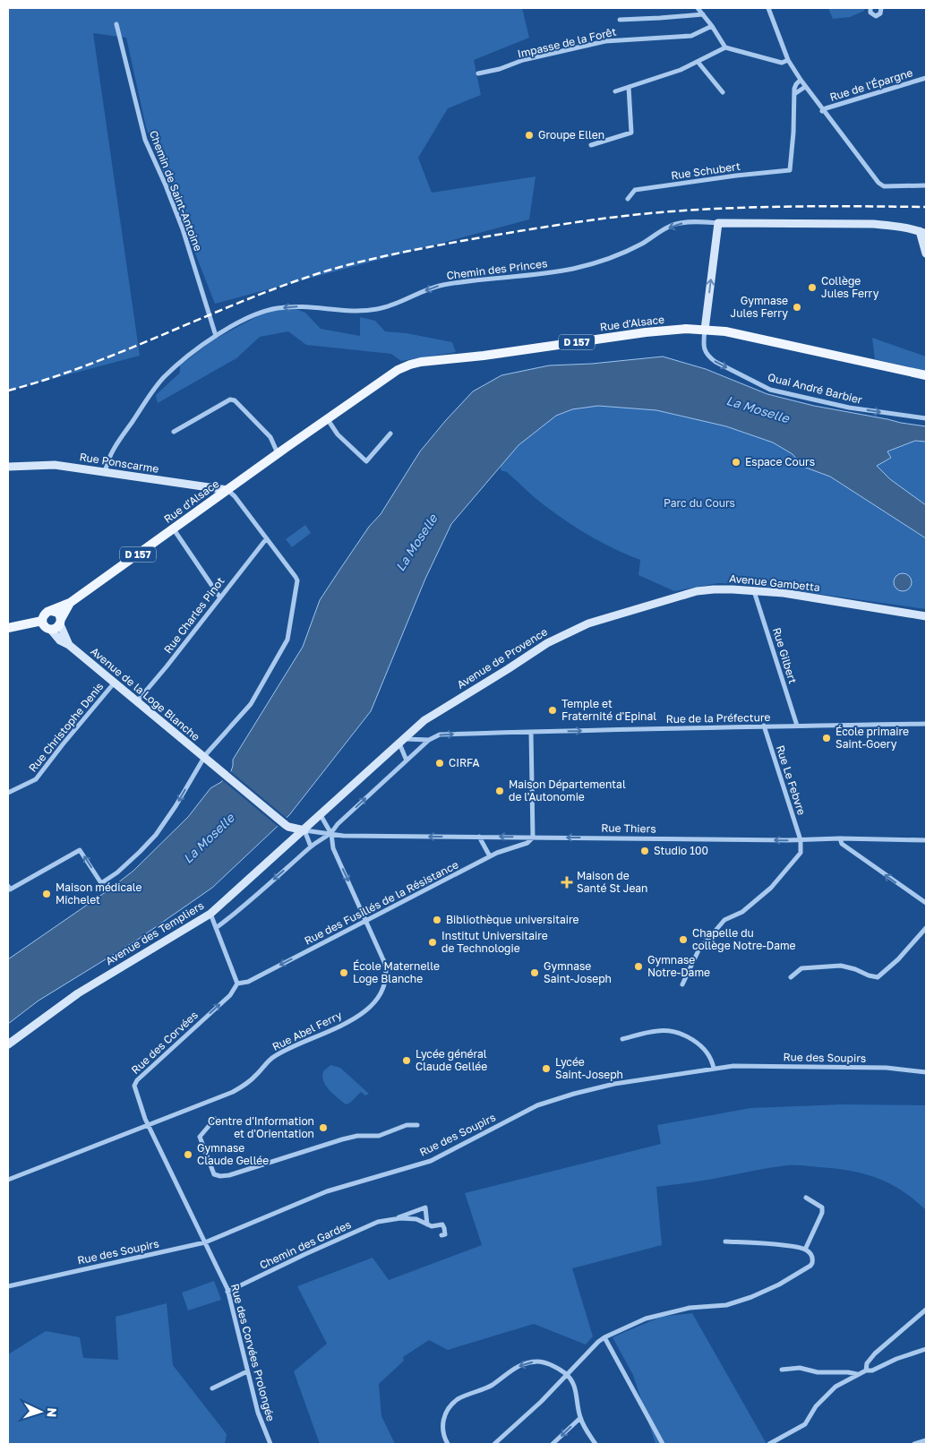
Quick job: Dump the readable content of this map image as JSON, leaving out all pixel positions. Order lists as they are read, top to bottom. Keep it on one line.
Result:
{"streets":{"main road":["Rue d'Alsace","D 157"],"street":["Impasse de la Forêt","Rue de l'Épargne","Rue Schubert","Chemin de Saint-Antoine","Chemin des Princes","Quai André Barbier","Rue Ponscarme","Avenue Gambetta","Rue Charles Pinot","Rue Gilbert","Avenue de Provence","Avenue de la Loge Blanche","Rue de la Préfecture","Rue Christophe Denis","Rue Le Febvre","Rue Thiers","Rue des Fusillés de la Résistance","Avenue des Templiers","Rue Abel Ferry","Rue des Corvées","Rue des Soupirs","Chemin des Gardes","Rue des Corvées Prolongée"]},"crossings":[["Chemin de Saint-Antoine","Chemin des Princes"],["Chemin des Princes","Rue Ponscarme"],["Rue d'Alsace","Quai André Barbier"],["Rue d'Alsace","Rue Ponscarme"],["Rue d'Alsace","Avenue de la Loge Blanche"],["Avenue Gambetta","Rue Gilbert"],["Avenue Gambetta","Avenue de Provence"],["Rue Charles Pinot","Avenue de la Loge Blanche"],["Rue Gilbert","Rue de la Préfecture"],["Avenue de Provence","Rue de la Préfecture"],["Avenue de Provence","Avenue des Templiers"],["Avenue de la Loge Blanche","Rue Christophe Denis"],["Avenue de la Loge Blanche","Rue Thiers"],["Avenue de la Loge Blanche","Avenue des Templiers"],["Rue de la Préfecture","Rue Le Febvre"],["Rue de la Préfecture","Avenue des Templiers"],["Rue Le Febvre","Rue Thiers"],["Rue Thiers","Rue des Fusillés de la Résistance"],["Rue Thiers","Avenue des Templiers"],["Rue Thiers","Rue Abel Ferry"],["Rue des Fusillés de la Résistance","Rue Abel Ferry"],["Rue des Fusillés de la Résistance","Rue des Corvées"],["Rue Abel Ferry","Rue des Corvées"],["Rue des Corvées","Rue des Soupirs"],["Rue des Corvées","Rue des Corvées Prolongée"],["Rue des Soupirs","Rue des Corvées Prolongée"],["Chemin des Gardes","Rue des Corvées Prolongée"]],"one_way":["Chemin des Princes","Quai André Barbier","Rue de la Préfecture","Rue Thiers","Rue des Fusillés de la Résistance","Rue des Corvées"],"water":["La Moselle"],"parks":["Parc du Cours"],"places":{"other":["Groupe Ellen","Collège Jules Ferry","Gymnase Jules Ferry","Espace Cours","Temple et Fraternité d'Epinal","École primaire Saint-Goery","CIRFA","Maison Départemental de l'Autonomie","Studio 100","Maison médicale Michelet","Bibliothèque universitaire","Chapelle du collège Notre-Dame","Institut Universitaire de Technologie","Gymnase Notre-Dame","École Maternelle Loge Blanche","Gymnase Saint-Joseph","Lycée général Claude Gellée","Lycée Saint-Joseph","Centre d'Information et d'Orientation","Gymnase Claude Gellée"],"health":["Maison de Santé St Jean"]},"north":"right"}
